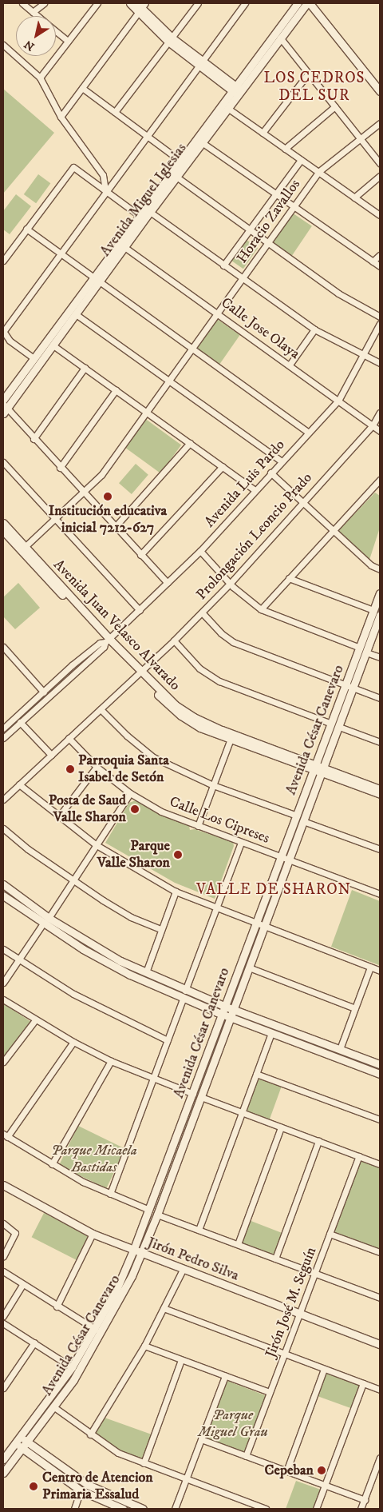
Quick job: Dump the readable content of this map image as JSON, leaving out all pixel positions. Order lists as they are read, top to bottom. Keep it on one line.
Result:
{"streets":{"main road":["Avenida Miguel Iglesias","Avenida Juan Velasco Alvarado","Avenida César Canevaro","Jirón Pedro Silva"],"street":["Horacio Zavallos","Calle Jose Olaya","Avenida Luis Pardo","Prolongación Leoncio Prado","Calle Los Cipreses","Jirón José M. Seguín"]},"crossings":[["Avenida Miguel Iglesias","Calle Jose Olaya"],["Horacio Zavallos","Calle Jose Olaya"],["Horacio Zavallos","Avenida Juan Velasco Alvarado"],["Calle Jose Olaya","Avenida Luis Pardo"],["Calle Jose Olaya","Prolongación Leoncio Prado"],["Avenida Luis Pardo","Avenida Juan Velasco Alvarado"],["Prolongación Leoncio Prado","Avenida Juan Velasco Alvarado"],["Prolongación Leoncio Prado","Calle Los Cipreses"],["Avenida Juan Velasco Alvarado","Avenida César Canevaro"],["Avenida César Canevaro","Calle Los Cipreses"],["Avenida César Canevaro","Jirón Pedro Silva"],["Jirón Pedro Silva","Jirón José M. Seguín"]],"districts":["LOS CEDROS DEL SUR","VALLE DE SHARON"],"parks":["Parque Micaela Bastidas","Parque Miguel Grau"],"places":["Institución educativa inicial 7212-627","Parroquia Santa Isabel de Setón","Posta de Saud Valle Sharon","Parque Valle Sharon","Cepeban","Centro de Atencion Primaria Essalud"],"north":"bottom left"}
